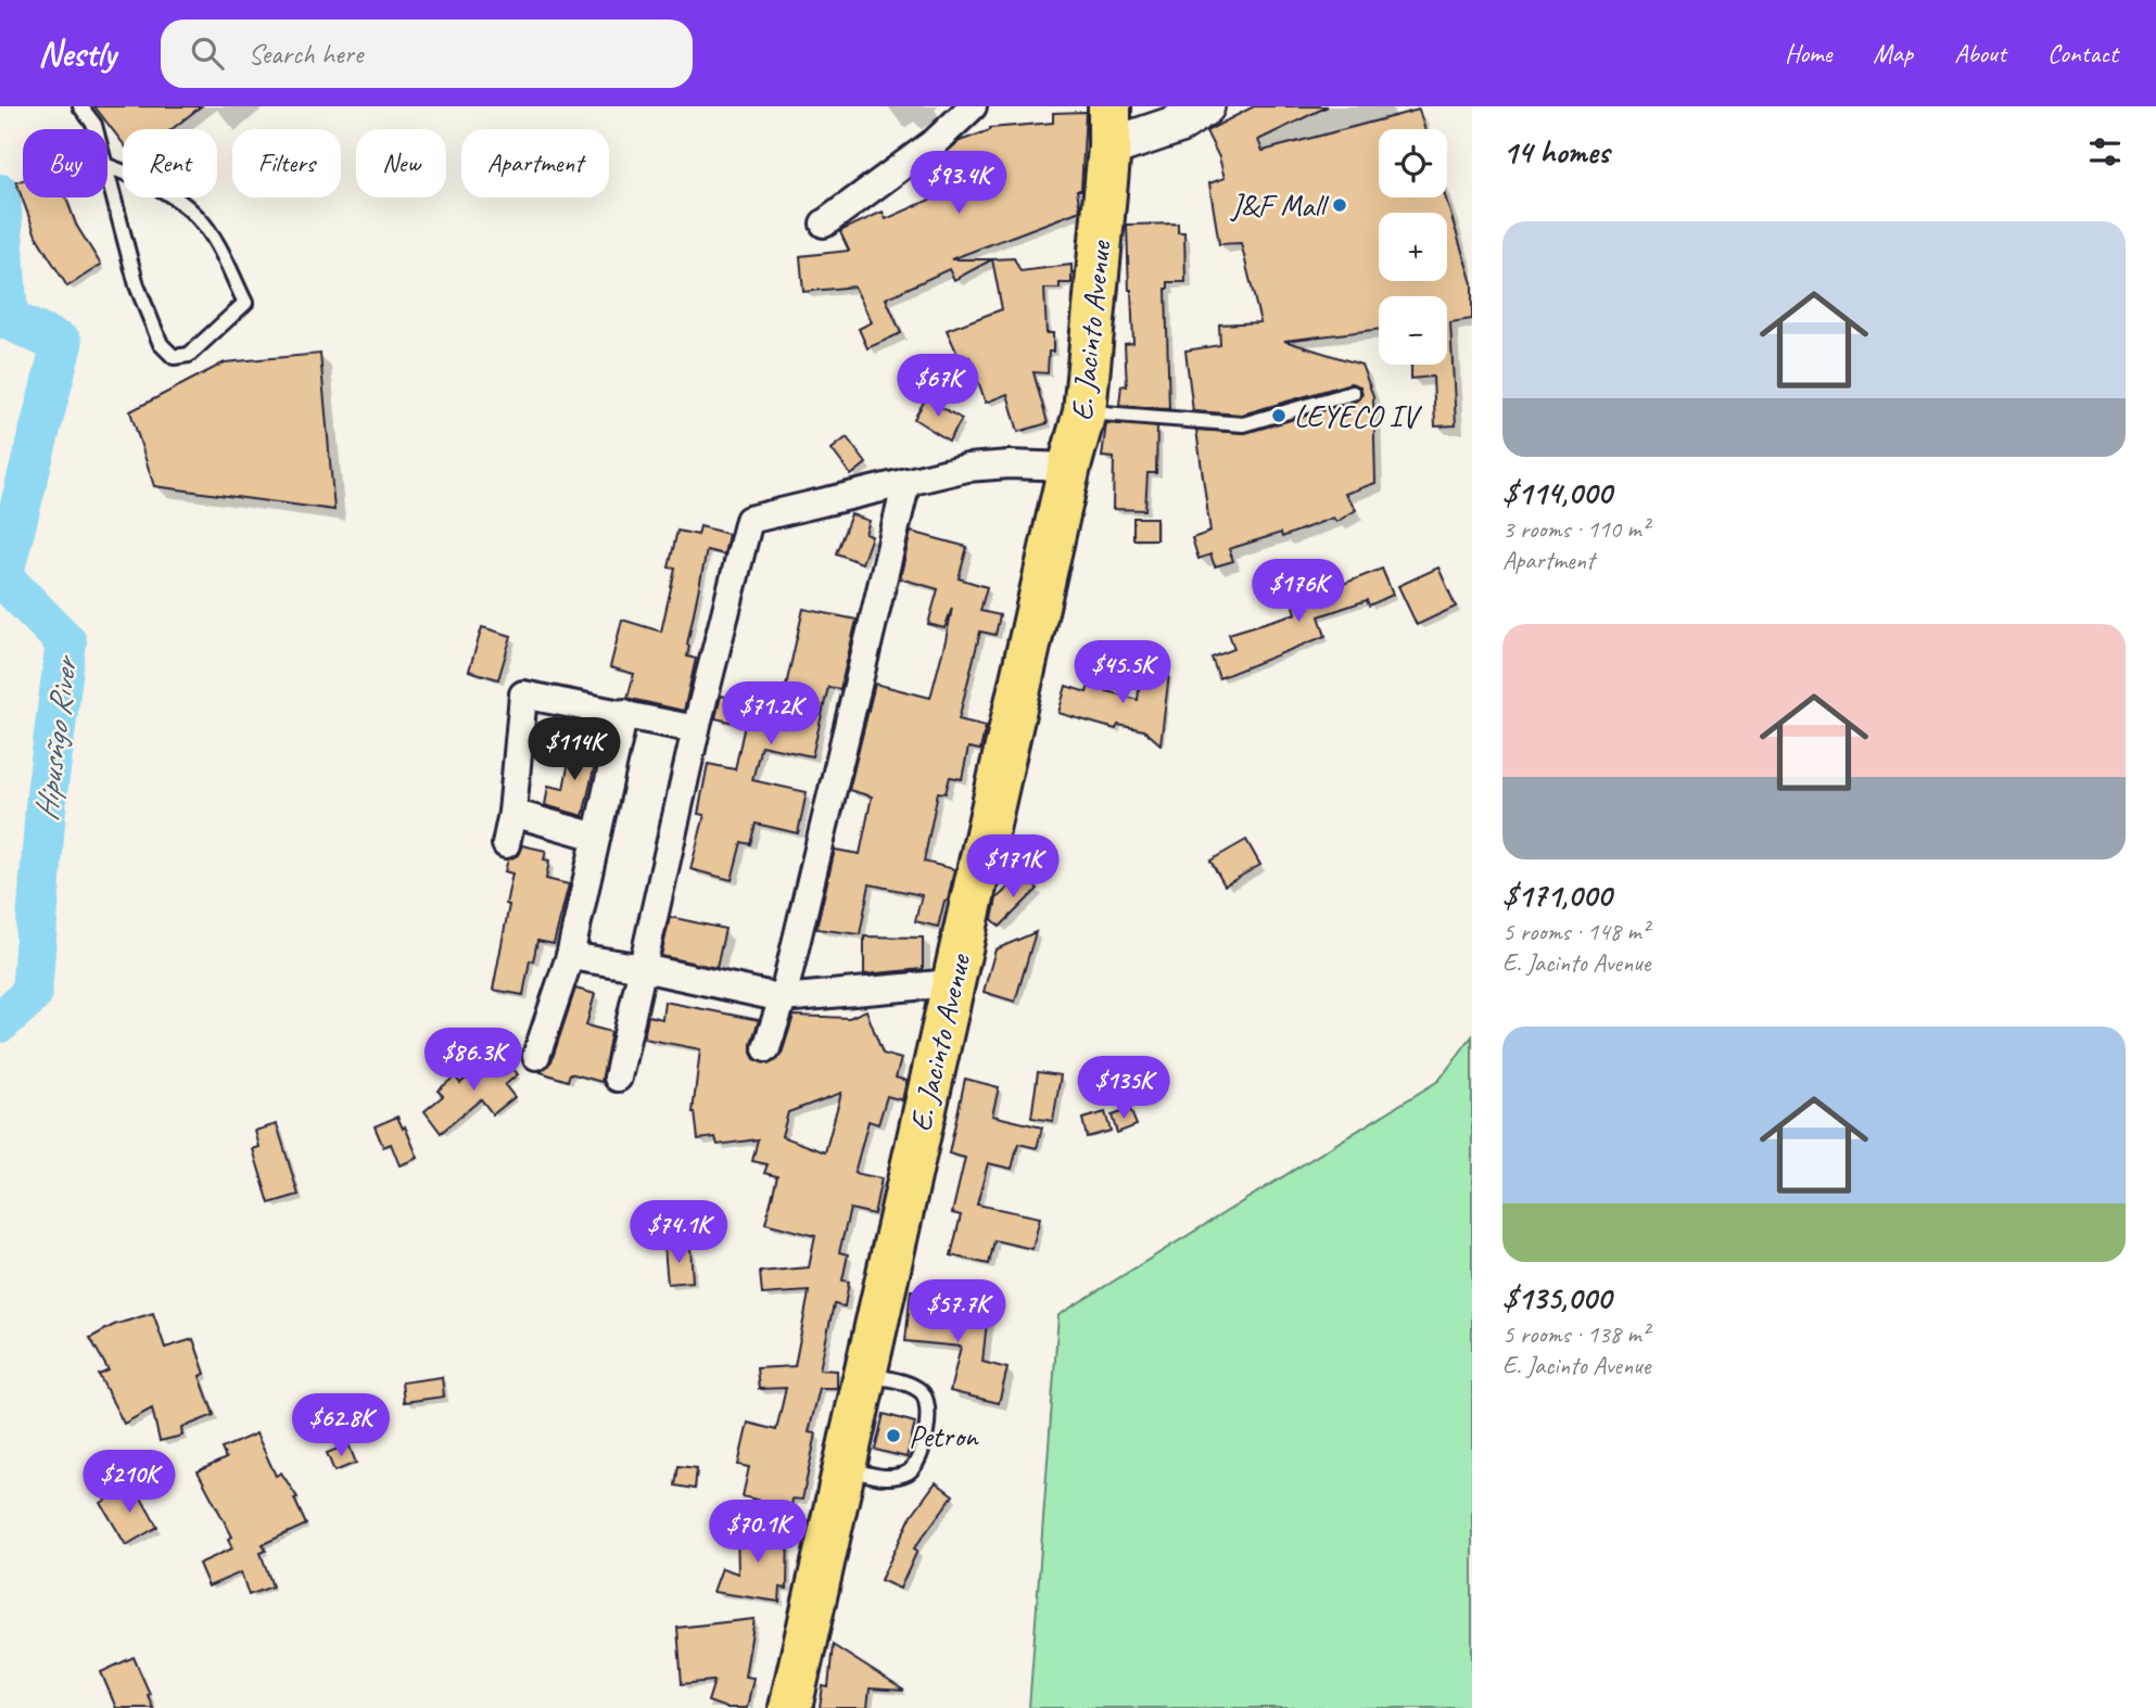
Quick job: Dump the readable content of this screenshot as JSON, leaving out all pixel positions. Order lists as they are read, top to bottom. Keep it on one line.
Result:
{"streets":{"main road":["E. Jacinto Avenue"]},"water":["Hipusñgo River"],"places":["J&F Mall","LEYECO IV","Petron"],"page":{"header":"Nestly","search":"Search here","nav":["Home","Map","About","Contact"],"heading":"14 homes","map_buttons":["+","−"],"chip":["Buy","Rent","Filters","New","Apartment"],"price":["$93.4K","$67K","$176K","$45.5K","$71.2K","$114K","$171K","$86.3K","$135K","$74.1K","$57.7K","$62.8K","$210K","$70.1K"],"list":[{"name":"$114,000","note":"3 rooms · 110 m² · Apartment"},{"name":"$171,000","note":"5 rooms · 148 m² · E. Jacinto Avenue"},{"name":"$135,000","note":"5 rooms · 138 m² · E. Jacinto Avenue"}]}}
